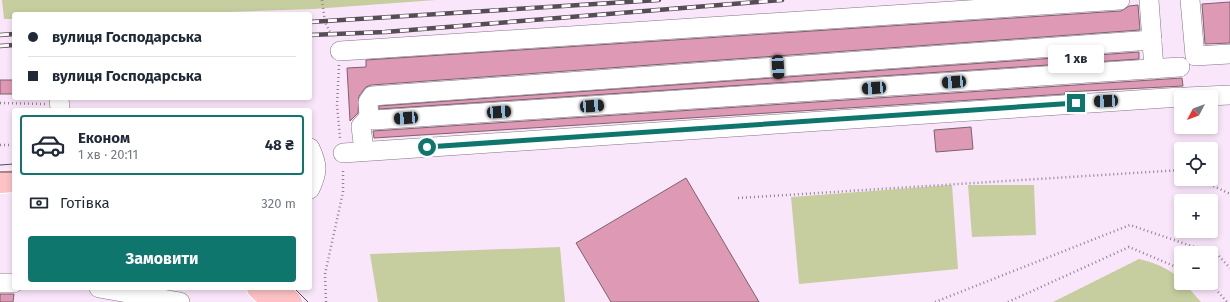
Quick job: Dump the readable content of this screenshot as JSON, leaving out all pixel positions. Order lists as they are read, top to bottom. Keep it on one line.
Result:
{"north":"bottom left","page":{"banner":["вулиця Господарська","вулиця Господарська"],"bubble":"1 хв","map_buttons":["+","−"],"list":[{"name":"Економ","note":"1 хв · 20:11","value":"48 ₴"}],"pay":["Готівка","320 m"],"buttons":"Замовити"}}
